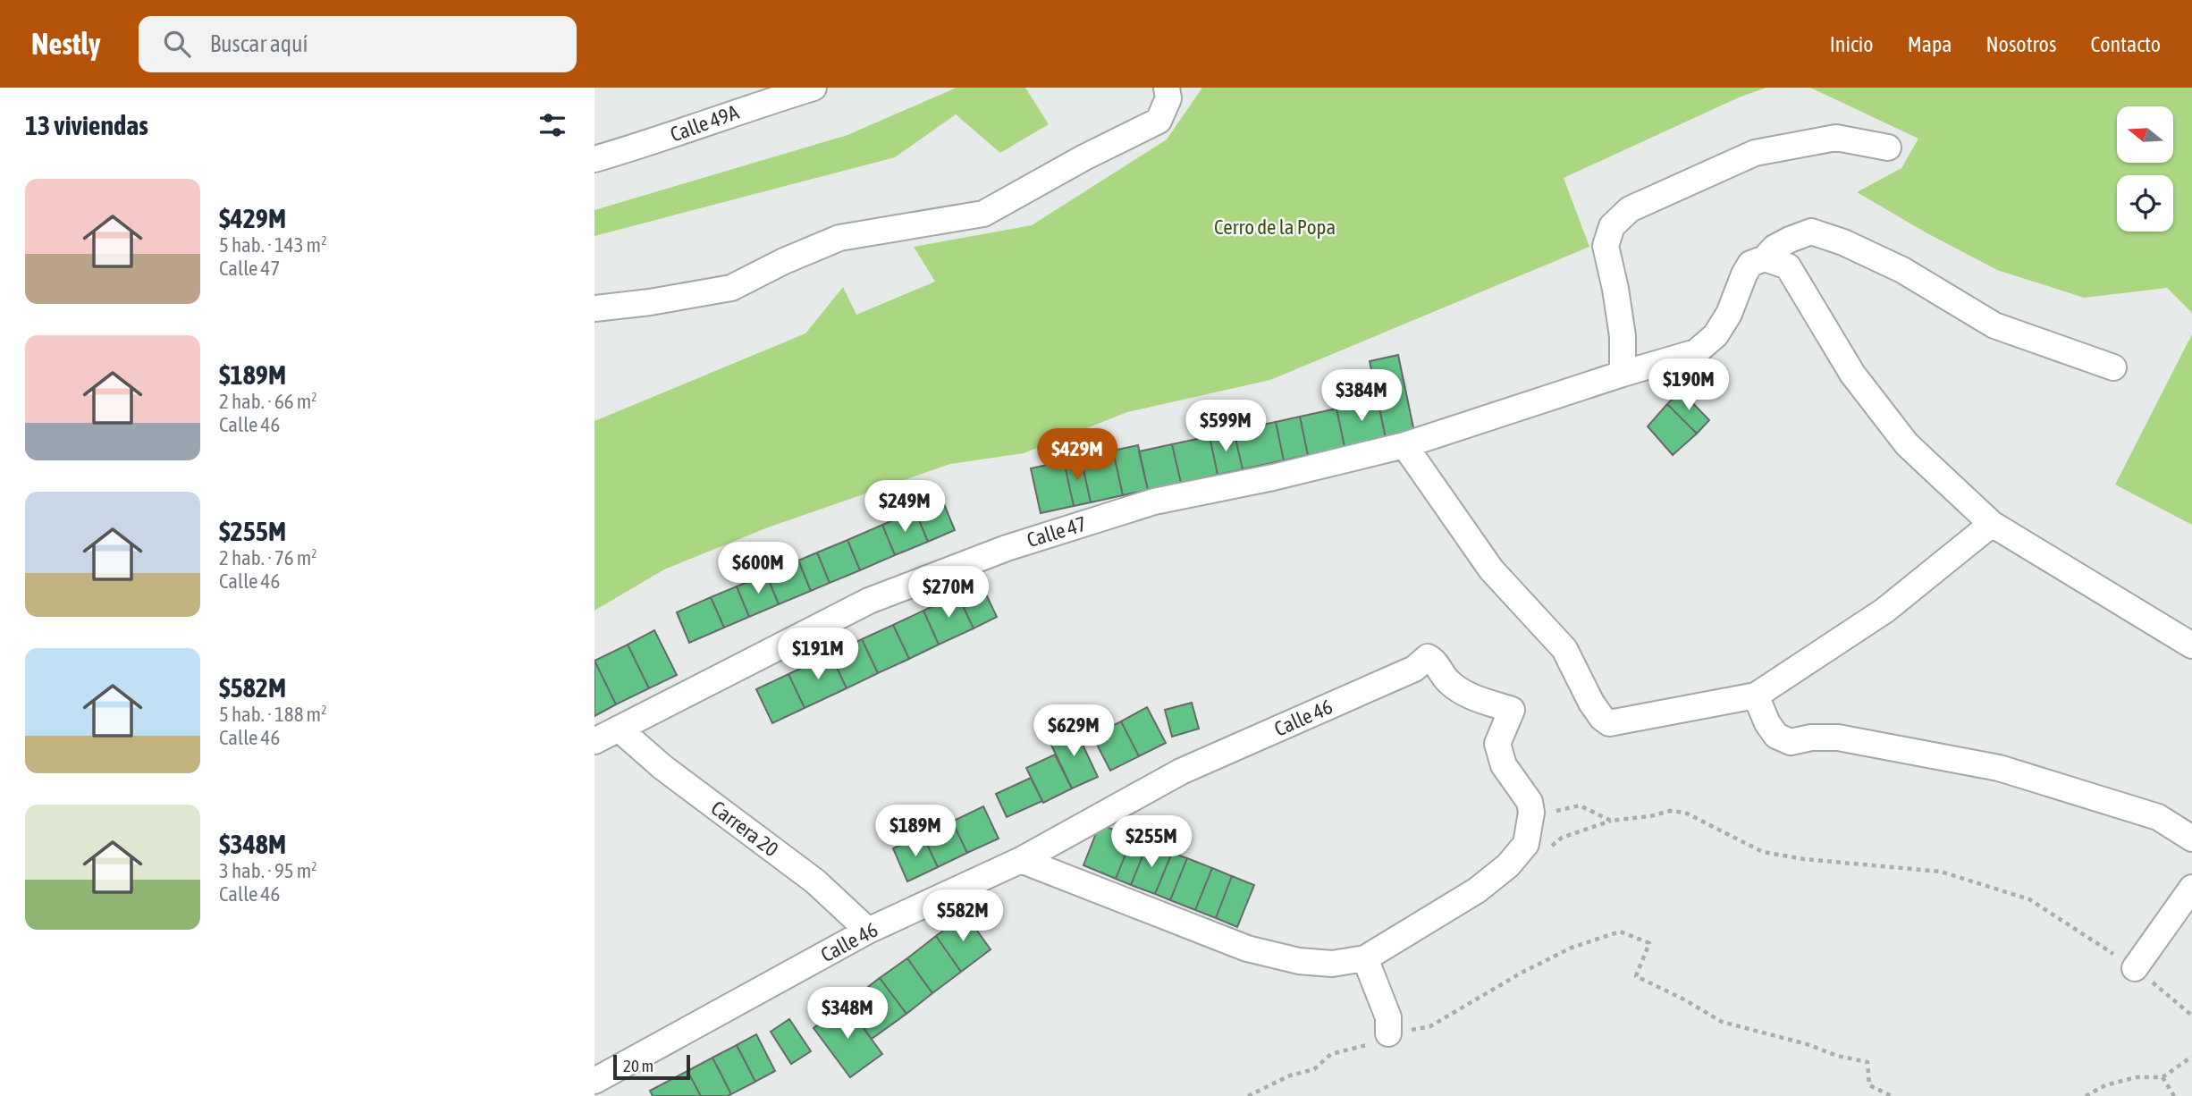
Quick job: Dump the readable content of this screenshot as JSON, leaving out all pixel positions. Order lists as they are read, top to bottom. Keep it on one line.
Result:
{"streets":{"street":["Calle 49A","Calle 47","Calle 46","Carrera 20"]},"crossings":[["Calle 47","Carrera 20"],["Calle 46","Carrera 20"]],"parks":["Cerro de la Popa"],"scale_bar":"20 m","north":"left","page":{"header":"Nestly","search":"Buscar aquí","nav":["Inicio","Mapa","Nosotros","Contacto"],"heading":"13 viviendas","list":[{"name":"$429M","note":"5 hab. · 143 m² · Calle 47"},{"name":"$189M","note":"2 hab. · 66 m² · Calle 46"},{"name":"$255M","note":"2 hab. · 76 m² · Calle 46"},{"name":"$582M","note":"5 hab. · 188 m² · Calle 46"},{"name":"$348M","note":"3 hab. · 95 m² · Calle 46"}],"price":["$190M","$384M","$599M","$429M","$249M","$600M","$270M","$191M","$629M","$189M","$255M","$582M","$348M"],"scale":"20 m"}}
